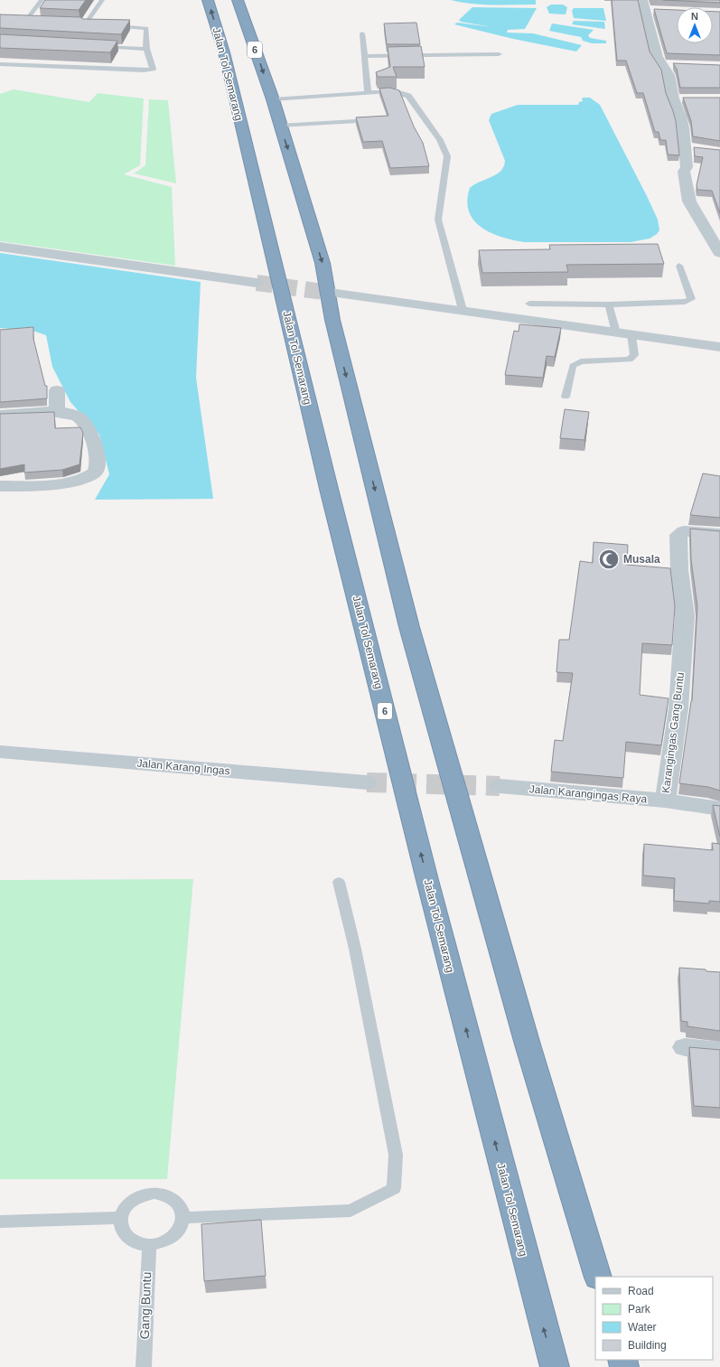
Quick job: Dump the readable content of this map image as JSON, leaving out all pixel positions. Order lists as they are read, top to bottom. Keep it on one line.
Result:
{"streets":{"highway":["6","Jalan Tol Semarang"],"street":["Karangingas Gang Buntu","Jalan Karang Ingas","Jalan Karangingas Raya"],"lane":["Gang Buntu"]},"crossings":[["Karangingas Gang Buntu","Jalan Karangingas Raya"]],"places":{"mosque":["Musala"]},"legend":["Road","Park","Water","Building"],"north":"top"}
